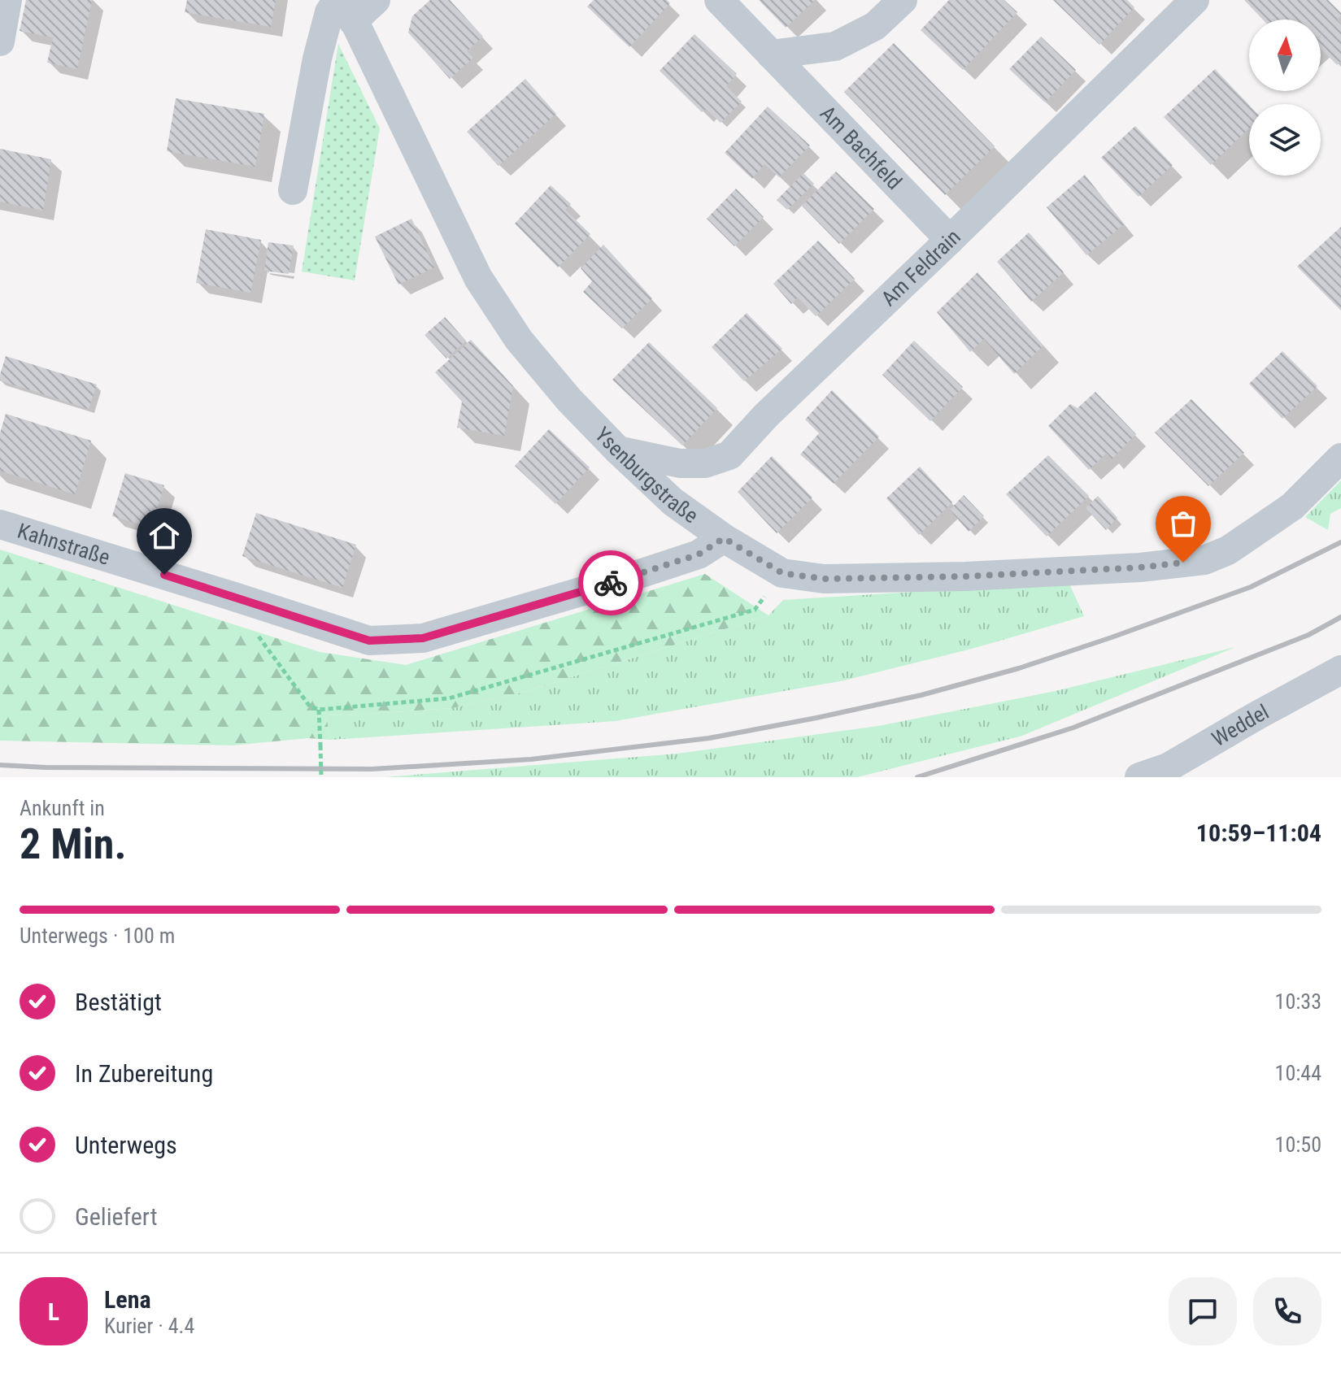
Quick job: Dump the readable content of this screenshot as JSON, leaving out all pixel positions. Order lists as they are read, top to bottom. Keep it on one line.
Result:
{"streets":{"street":["Am Bachfeld","Am Feldrain","Ysenburgstraße","Kahnstraße","Weddel"]},"crossings":[["Am Bachfeld","Am Feldrain"],["Am Feldrain","Ysenburgstraße"],["Ysenburgstraße","Kahnstraße"]],"north":"top","page":{"heading":["2 Min.","Ankunft in","10:59–11:04"],"panel":["Lena","Kurier · 4.4"],"bar":"Unterwegs · 100 m","list":[["Bestätigt","10:33"],["In Zubereitung","10:44"],["Unterwegs","10:50"],"Geliefert"],"round":"L"}}
